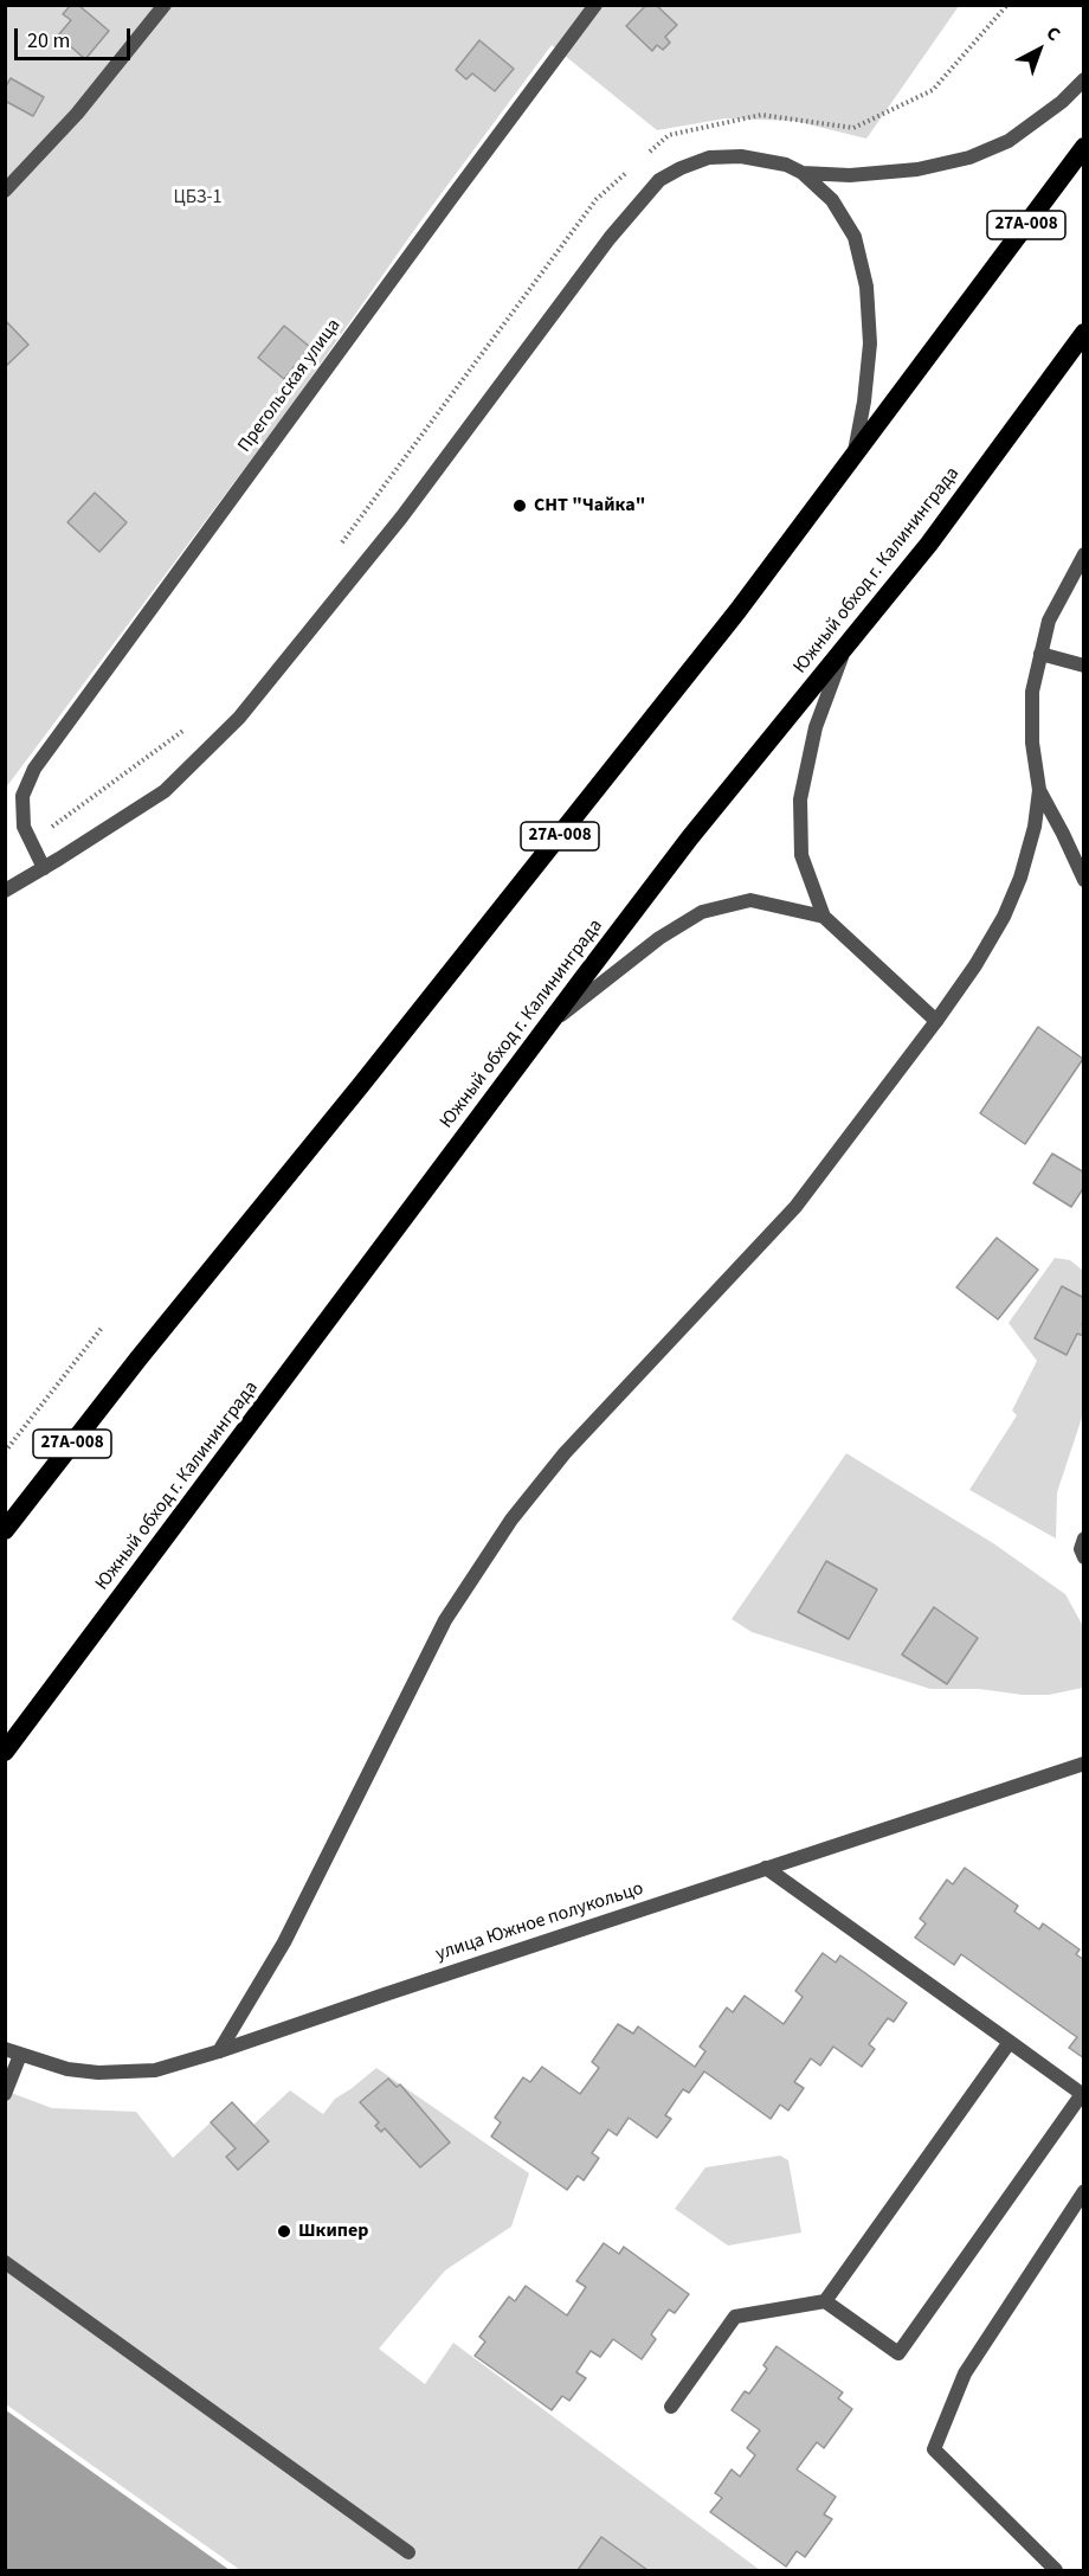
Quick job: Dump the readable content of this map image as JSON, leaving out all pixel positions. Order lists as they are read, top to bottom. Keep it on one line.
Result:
{"streets":{"highway":["27А-008","Южный обход г. Калининграда"],"street":["Прегольская улица","улица Южное полукольцо"]},"parks":["ЦБЗ-1"],"places":["СНТ \"Чайка\"","Шкипер"],"scale_bar":"20 m","north":"top right"}
